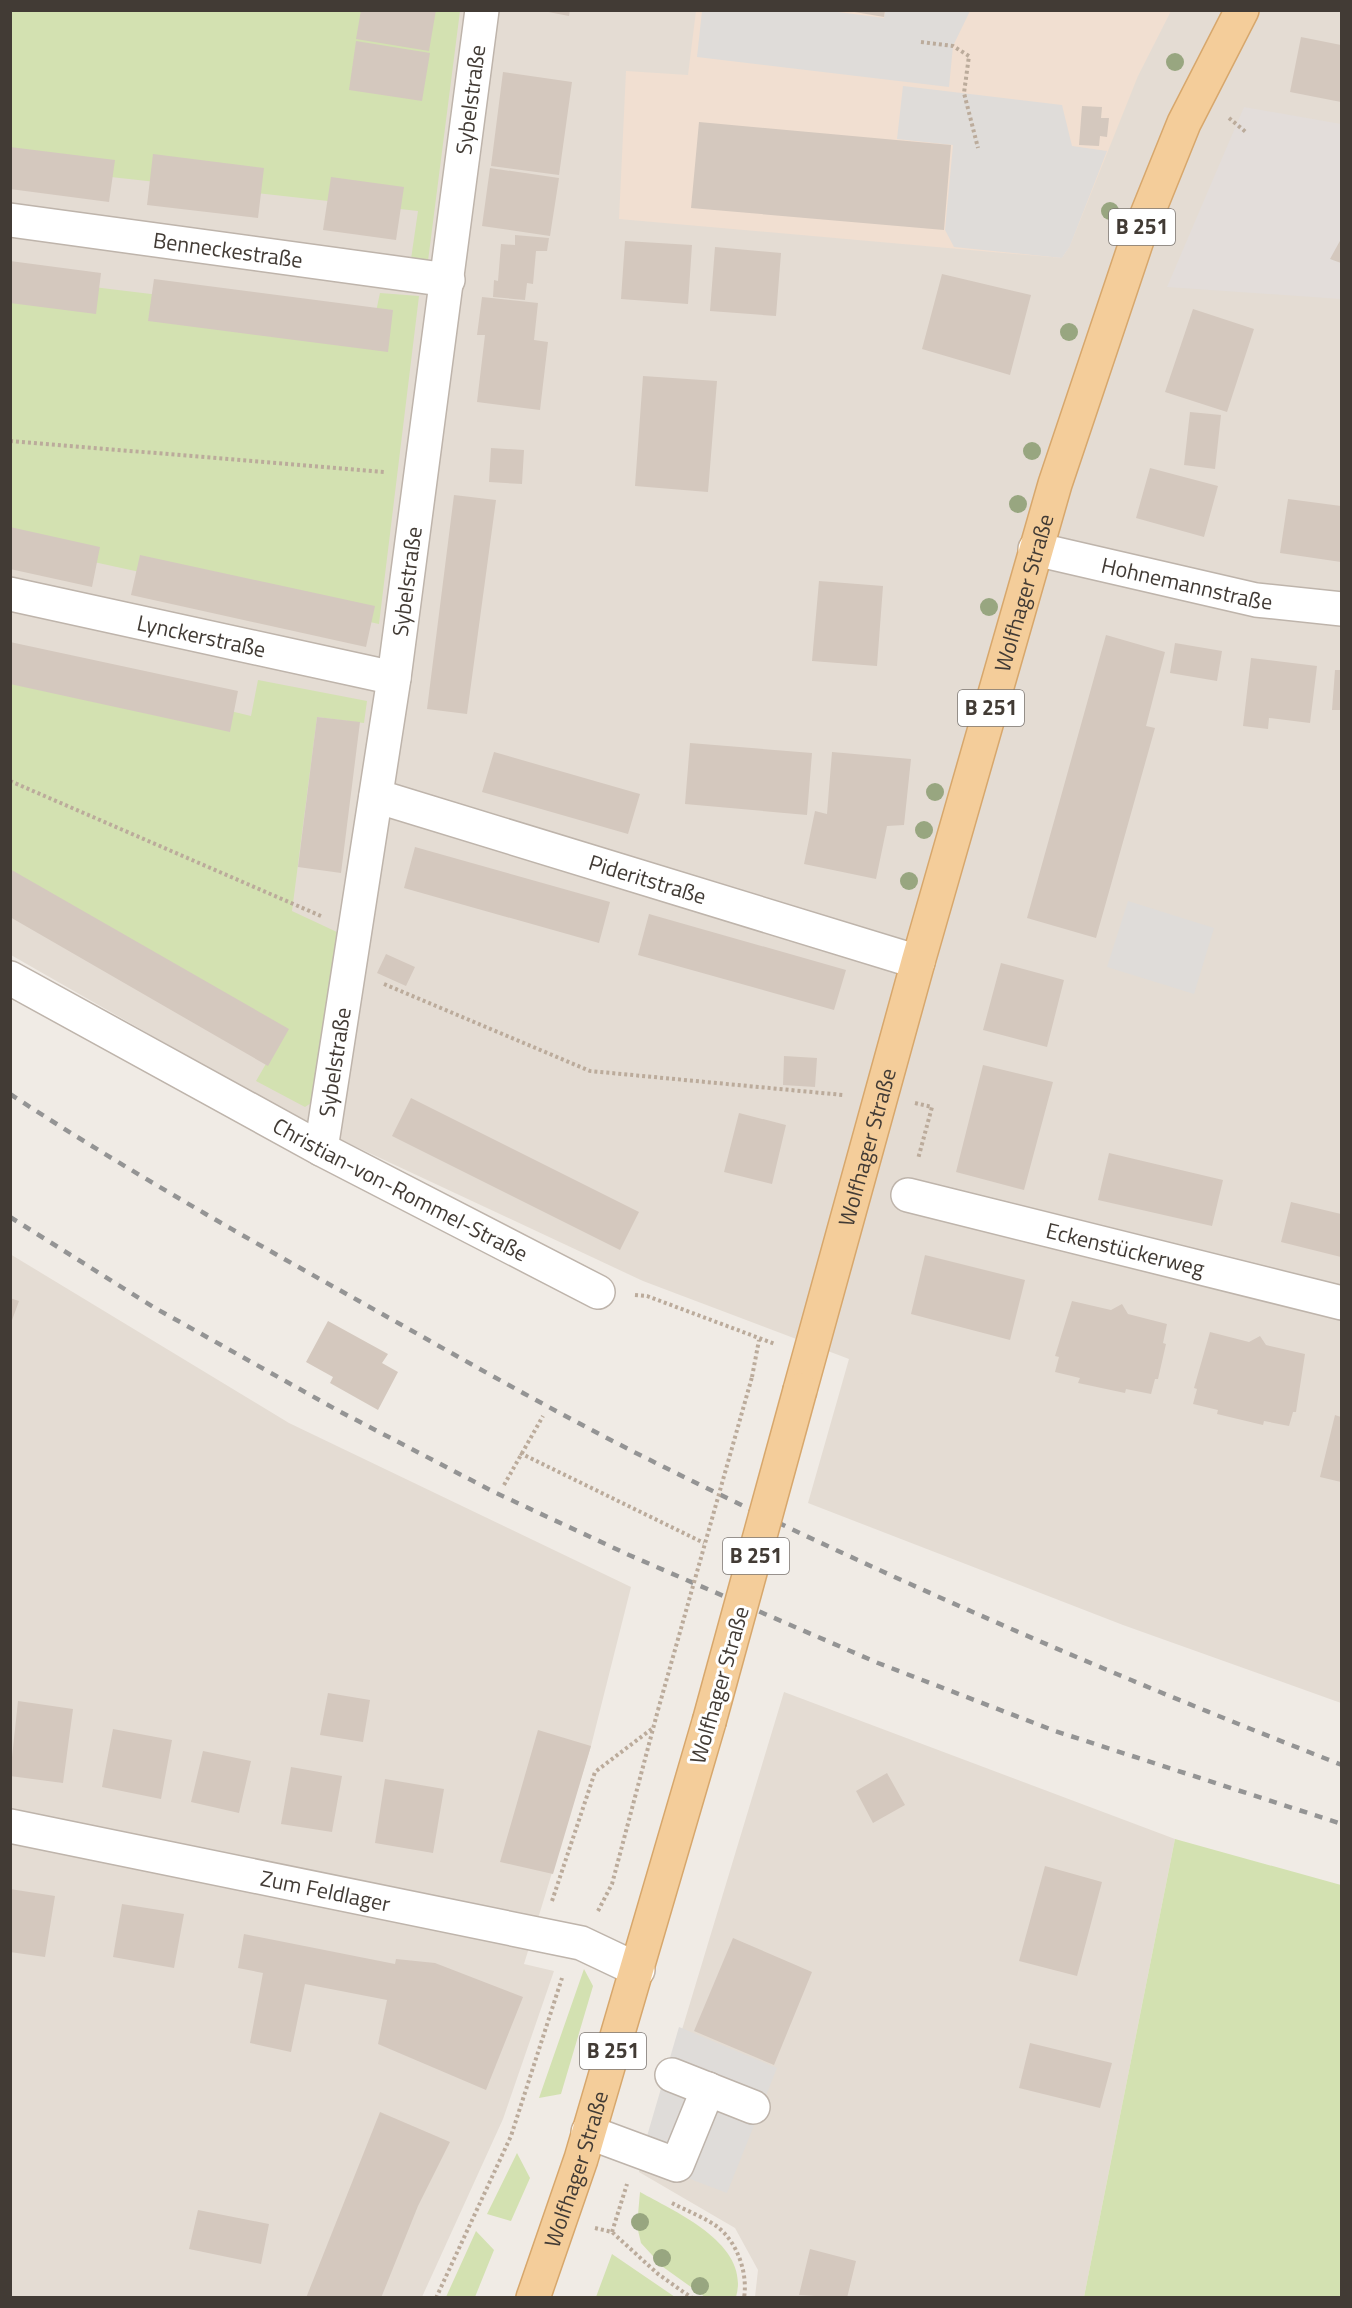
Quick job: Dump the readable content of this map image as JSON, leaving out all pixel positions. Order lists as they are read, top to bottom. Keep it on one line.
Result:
{"streets":{"main road":["B 251","Wolfhager Straße"],"street":["Sybelstraße","Benneckestraße","Hohnemannstraße","Lynckerstraße","Pideritstraße","Christian-von-Rommel-Straße","Eckenstückerweg","Zum Feldlager"]},"crossings":[["Sybelstraße","Benneckestraße"],["Sybelstraße","Lynckerstraße"],["Sybelstraße","Pideritstraße"],["Sybelstraße","Christian-von-Rommel-Straße"],["Hohnemannstraße","Wolfhager Straße"],["Wolfhager Straße","Pideritstraße"],["Wolfhager Straße","Zum Feldlager"]]}
